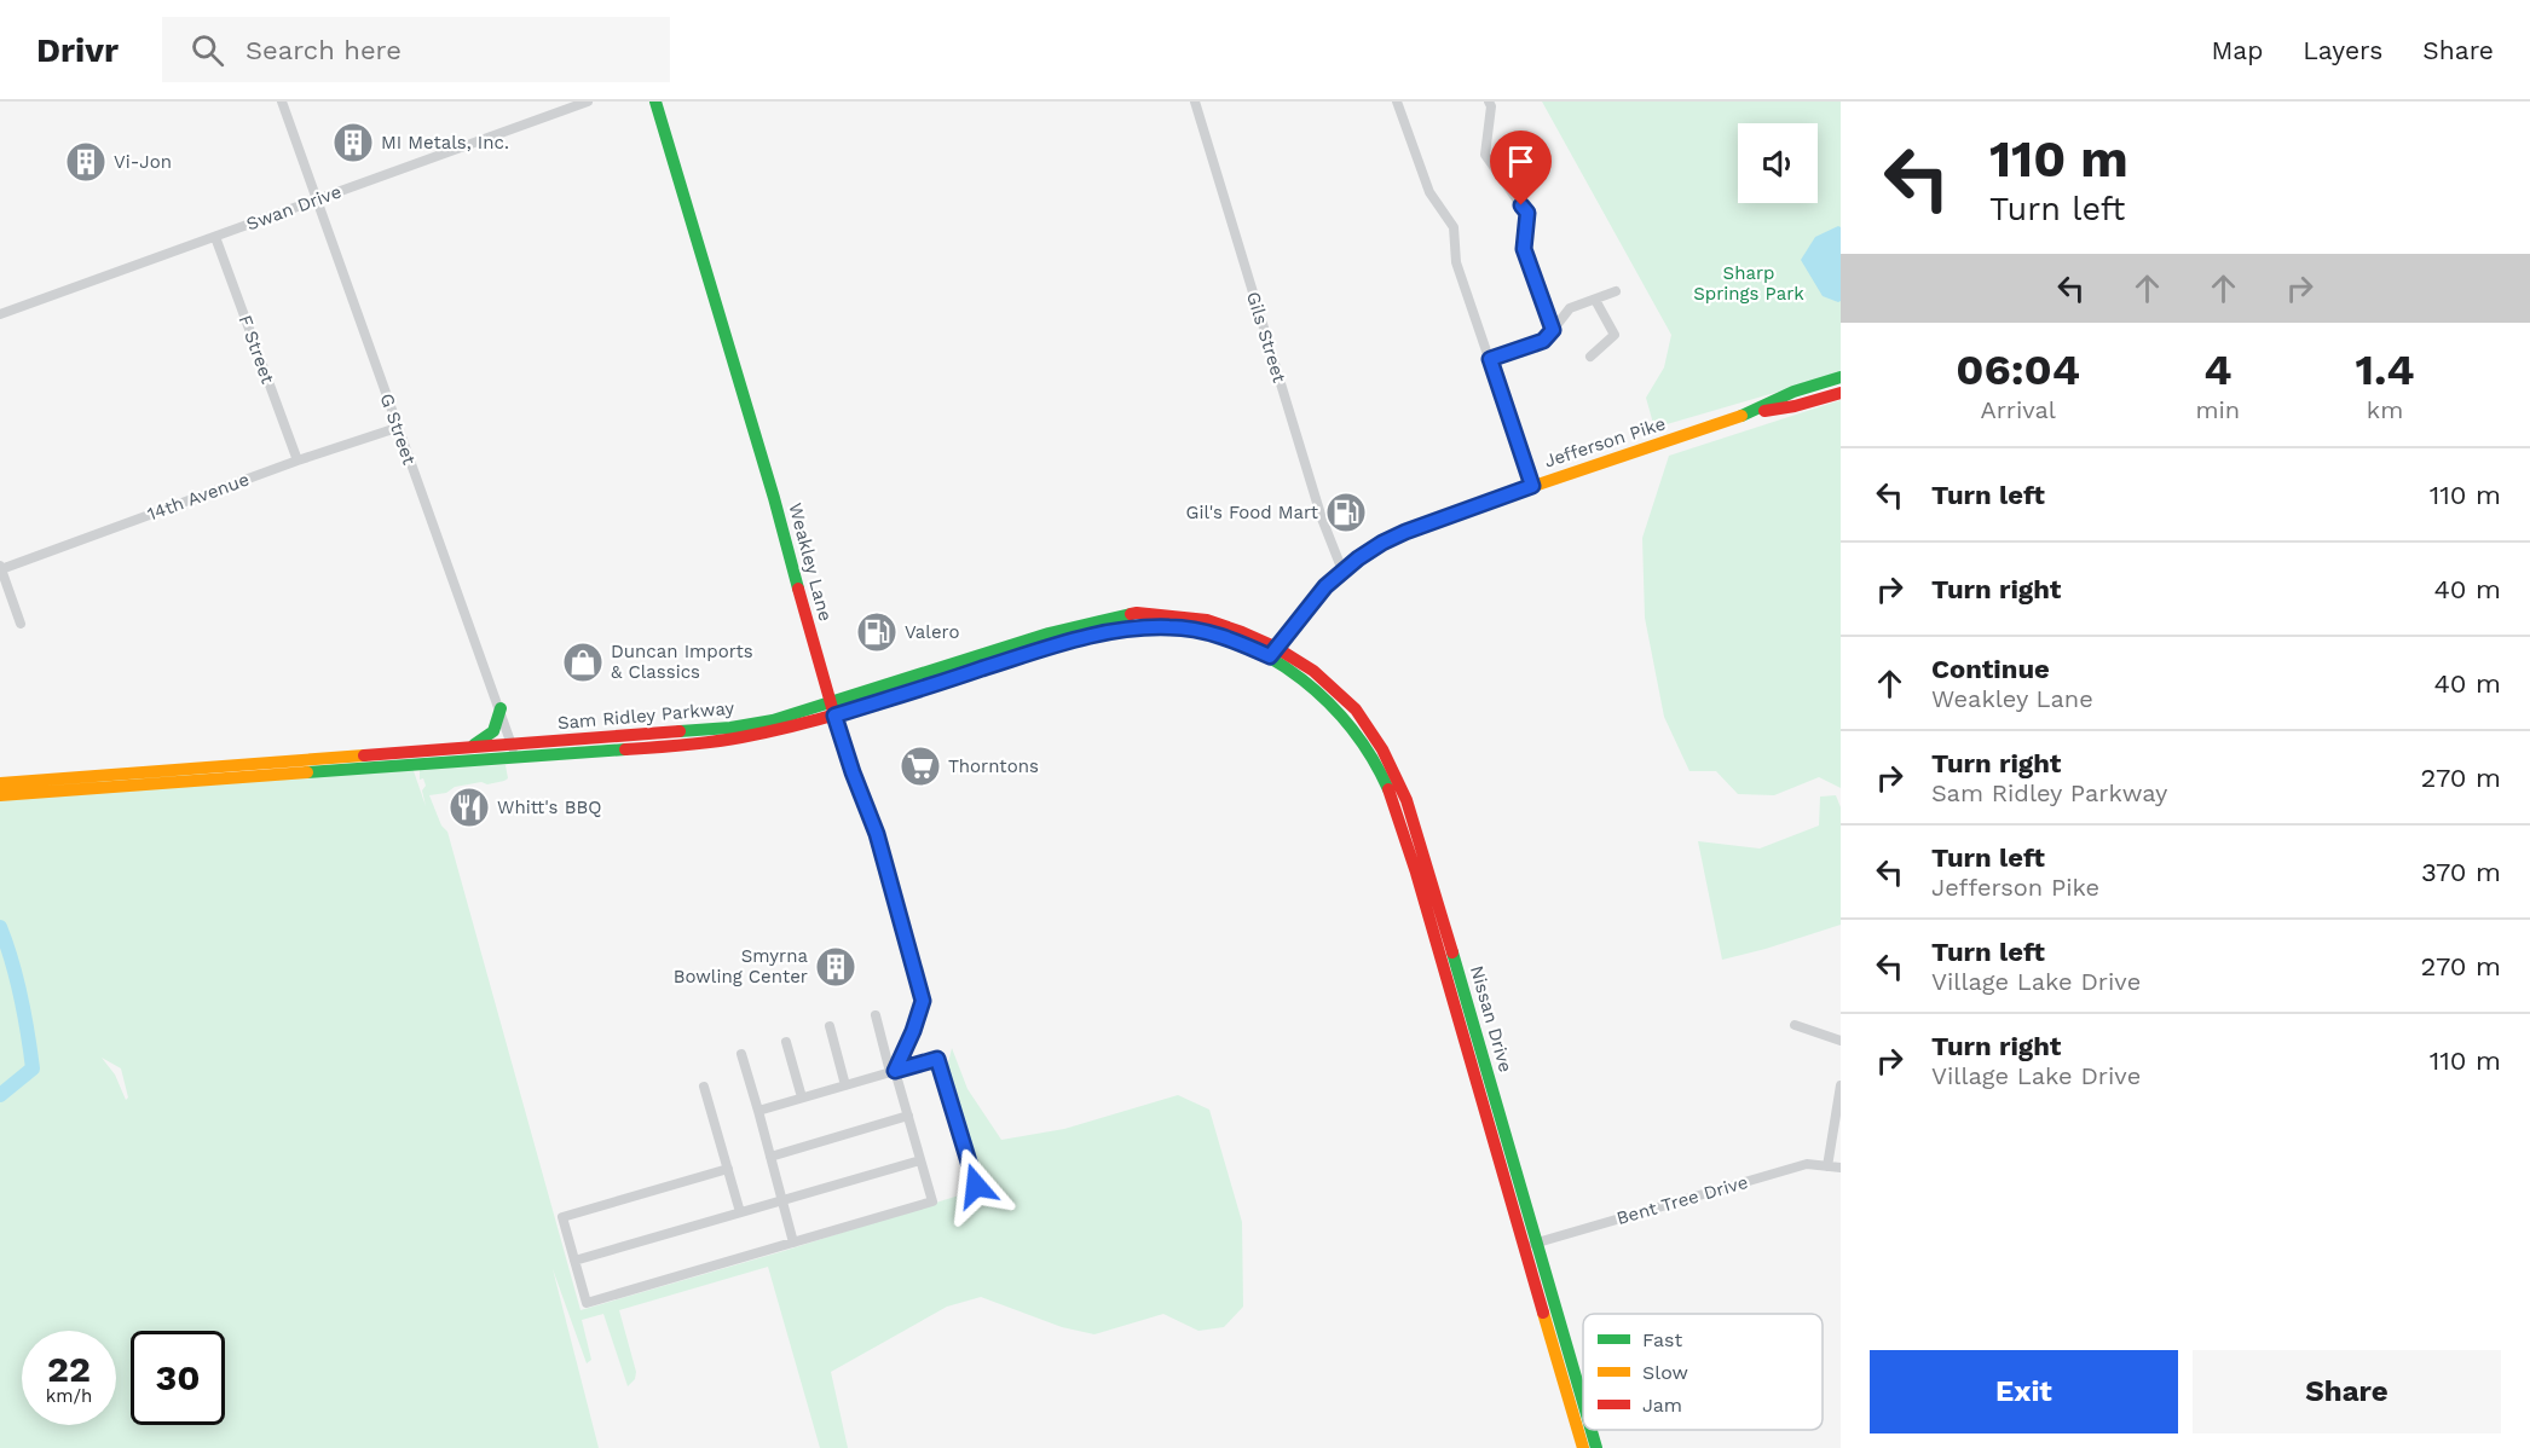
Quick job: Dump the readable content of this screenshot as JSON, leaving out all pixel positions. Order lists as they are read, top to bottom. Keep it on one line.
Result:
{"streets":{"main road":["Jefferson Pike","Weakley Lane","Sam Ridley Parkway","Nissan Drive"],"street":["Swan Drive","Gils Street","F Street","G Street","14th Avenue","Bent Tree Drive"]},"crossings":[["Swan Drive","F Street"],["Swan Drive","G Street"],["Gils Street","Jefferson Pike"],["F Street","14th Avenue"],["G Street","14th Avenue"],["G Street","Sam Ridley Parkway"],["Jefferson Pike","Sam Ridley Parkway"],["Jefferson Pike","Nissan Drive"],["Weakley Lane","Sam Ridley Parkway"],["Sam Ridley Parkway","Nissan Drive"],["Nissan Drive","Bent Tree Drive"]],"parks":["Sharp Springs Park"],"places":{"building":["MI Metals, Inc.","Vi-Jon","Smyrna Bowling Center"],"fuel station":["Gil's Food Mart","Valero"],"shop":["Duncan Imports & Classics"],"supermarket":["Thorntons"],"restaurant":["Whitt's BBQ"]},"legend":["Fast","Slow","Jam"],"page":{"header":"Drivr","search":"Search here","nav":["Map","Layers","Share"],"turn":["110 m","Turn left"],"eta":["06:04","Arrival","4","min","1.4","km"],"list":[{"name":"Turn left","value":"110 m"},{"name":"Turn right","value":"40 m"},{"name":"Continue","note":"Weakley Lane","value":"40 m"},{"name":"Turn right","note":"Sam Ridley Parkway","value":"270 m"},{"name":"Turn left","note":"Jefferson Pike","value":"370 m"},{"name":"Turn left","note":"Village Lake Drive","value":"270 m"},{"name":"Turn right","note":"Village Lake Drive","value":"110 m"}],"speed":"22 km/h","limit":"30","buttons":["Exit","Share"]}}
